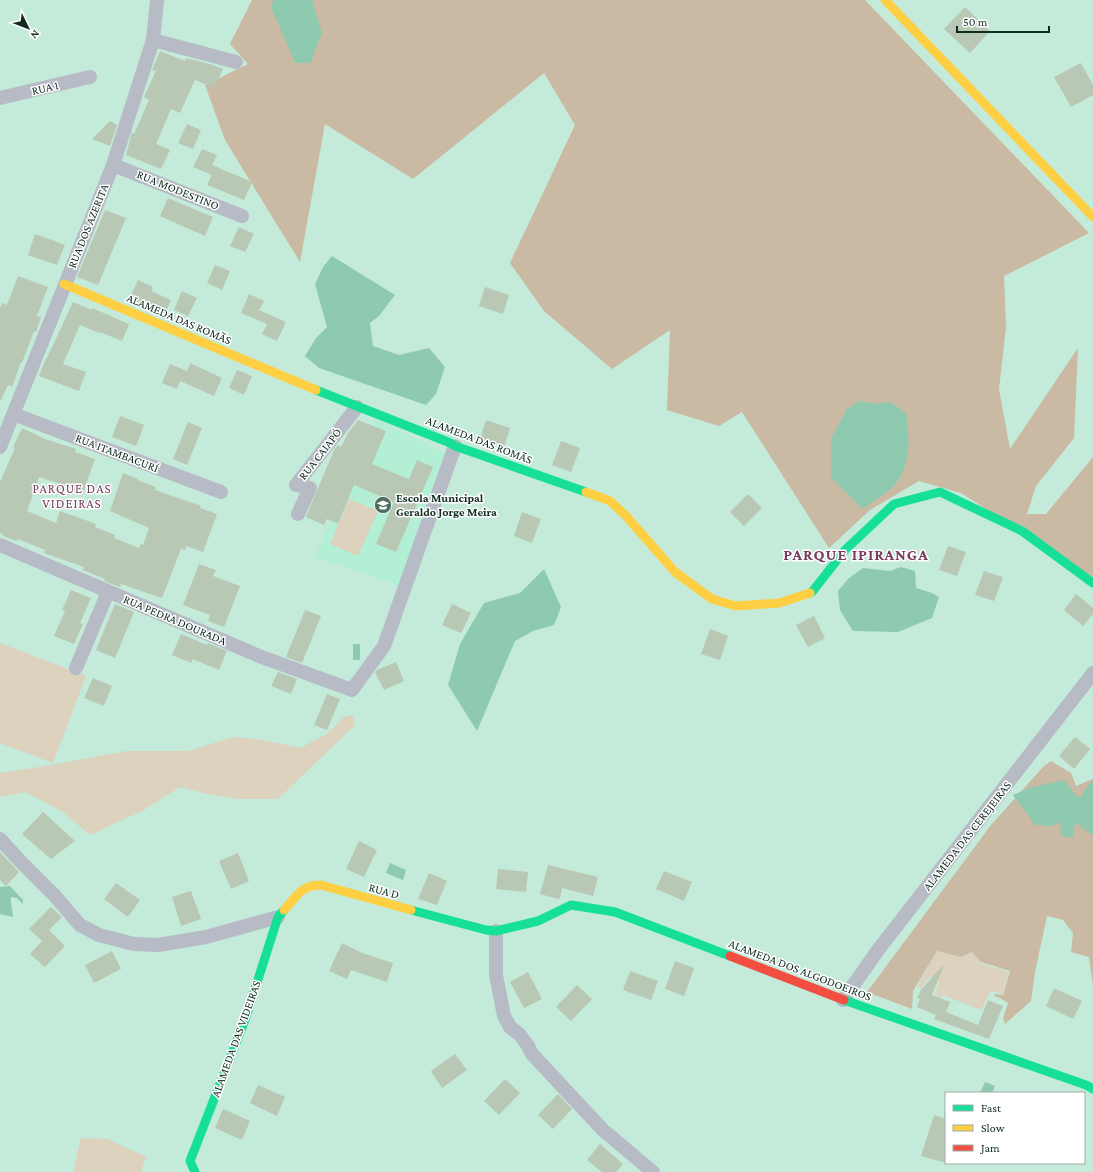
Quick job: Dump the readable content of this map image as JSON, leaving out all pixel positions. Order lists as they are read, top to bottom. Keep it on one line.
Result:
{"streets":{"street":["RUA 1","RUA MODESTINO","RUA DOS AZERITA","ALAMEDA DAS ROMÃS","RUA ITAMBACURÍ","RUA CAIAPÓ","RUA PEDRA DOURADA","ALAMEDA DAS CEREJEIRAS","RUA D","ALAMEDA DOS ALGODOEIROS","ALAMEDA DAS VIDEIRAS"]},"crossings":[["RUA MODESTINO","RUA DOS AZERITA"],["RUA DOS AZERITA","ALAMEDA DAS ROMÃS"],["RUA DOS AZERITA","RUA ITAMBACURÍ"],["ALAMEDA DAS ROMÃS","RUA CAIAPÓ"],["ALAMEDA DAS ROMÃS","RUA PEDRA DOURADA"],["ALAMEDA DAS CEREJEIRAS","ALAMEDA DOS ALGODOEIROS"],["RUA D","ALAMEDA DOS ALGODOEIROS"],["RUA D","ALAMEDA DAS VIDEIRAS"]],"districts":["PARQUE DAS VIDEIRAS","PARQUE IPIRANGA"],"places":{"school or university":["Escola Municipal Geraldo Jorge Meira"]},"legend":["Fast","Slow","Jam"],"scale_bar":"50 m","north":"bottom right"}
